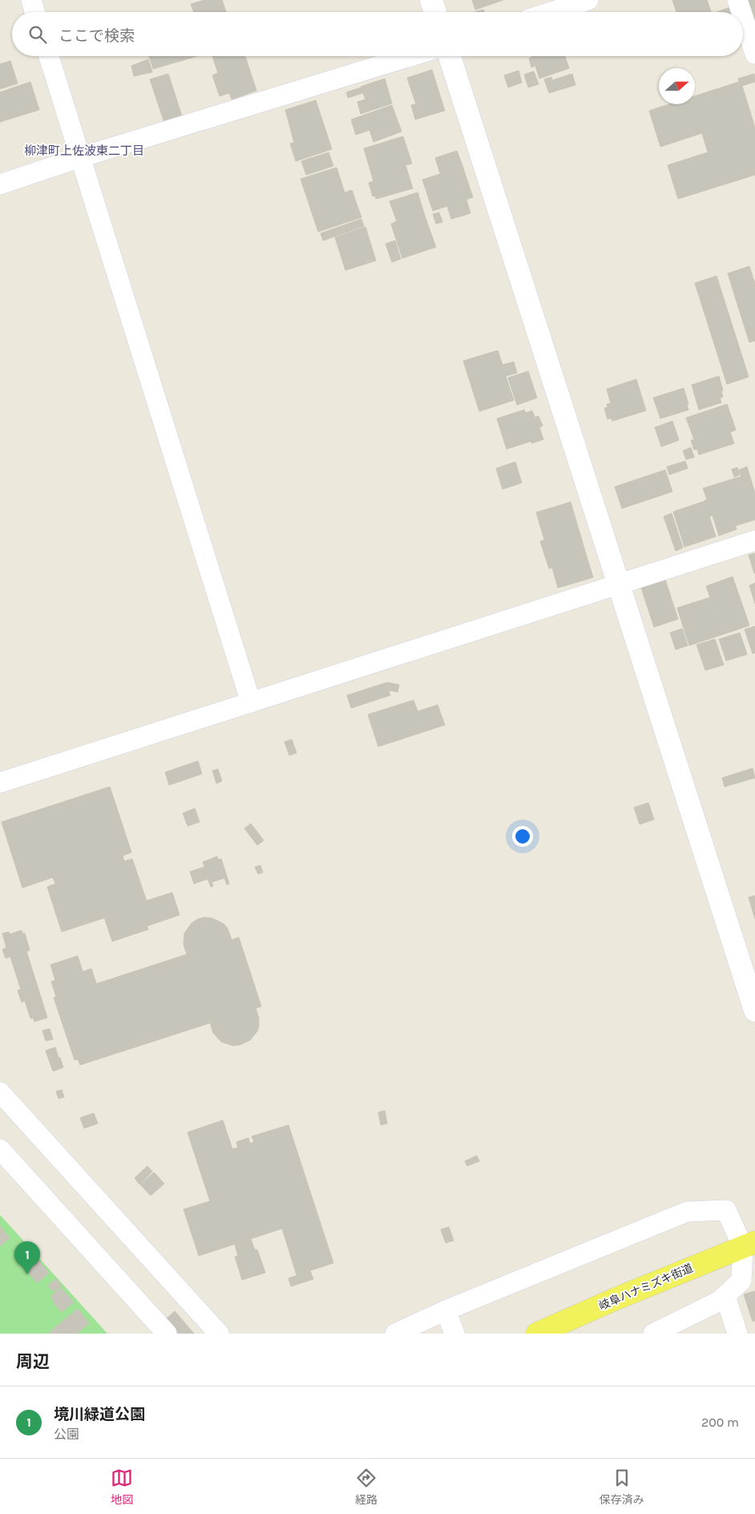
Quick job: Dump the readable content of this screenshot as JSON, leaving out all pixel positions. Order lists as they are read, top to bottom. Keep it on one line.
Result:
{"streets":{"main road":["岐阜ハナミズキ街道"]},"districts":["柳津町上佐波東二丁目"],"north":"right","page":{"search":"ここで検索","pins":"1","heading":"周辺","list":[{"mark":"1","name":"境川緑道公園","note":"公園","value":"200 m"}],"nav":["地図","経路","保存済み"]}}
